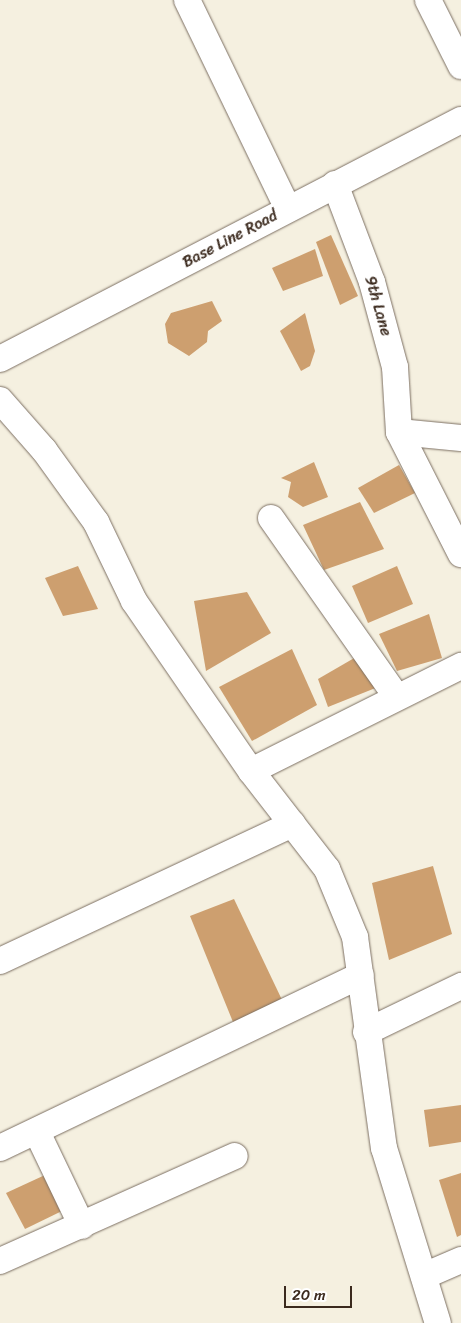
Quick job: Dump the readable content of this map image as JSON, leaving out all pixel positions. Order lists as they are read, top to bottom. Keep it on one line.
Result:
{"streets":{"street":["Base Line Road","9th Lane"]},"crossings":[["Base Line Road","9th Lane"]],"scale_bar":"20 m"}
